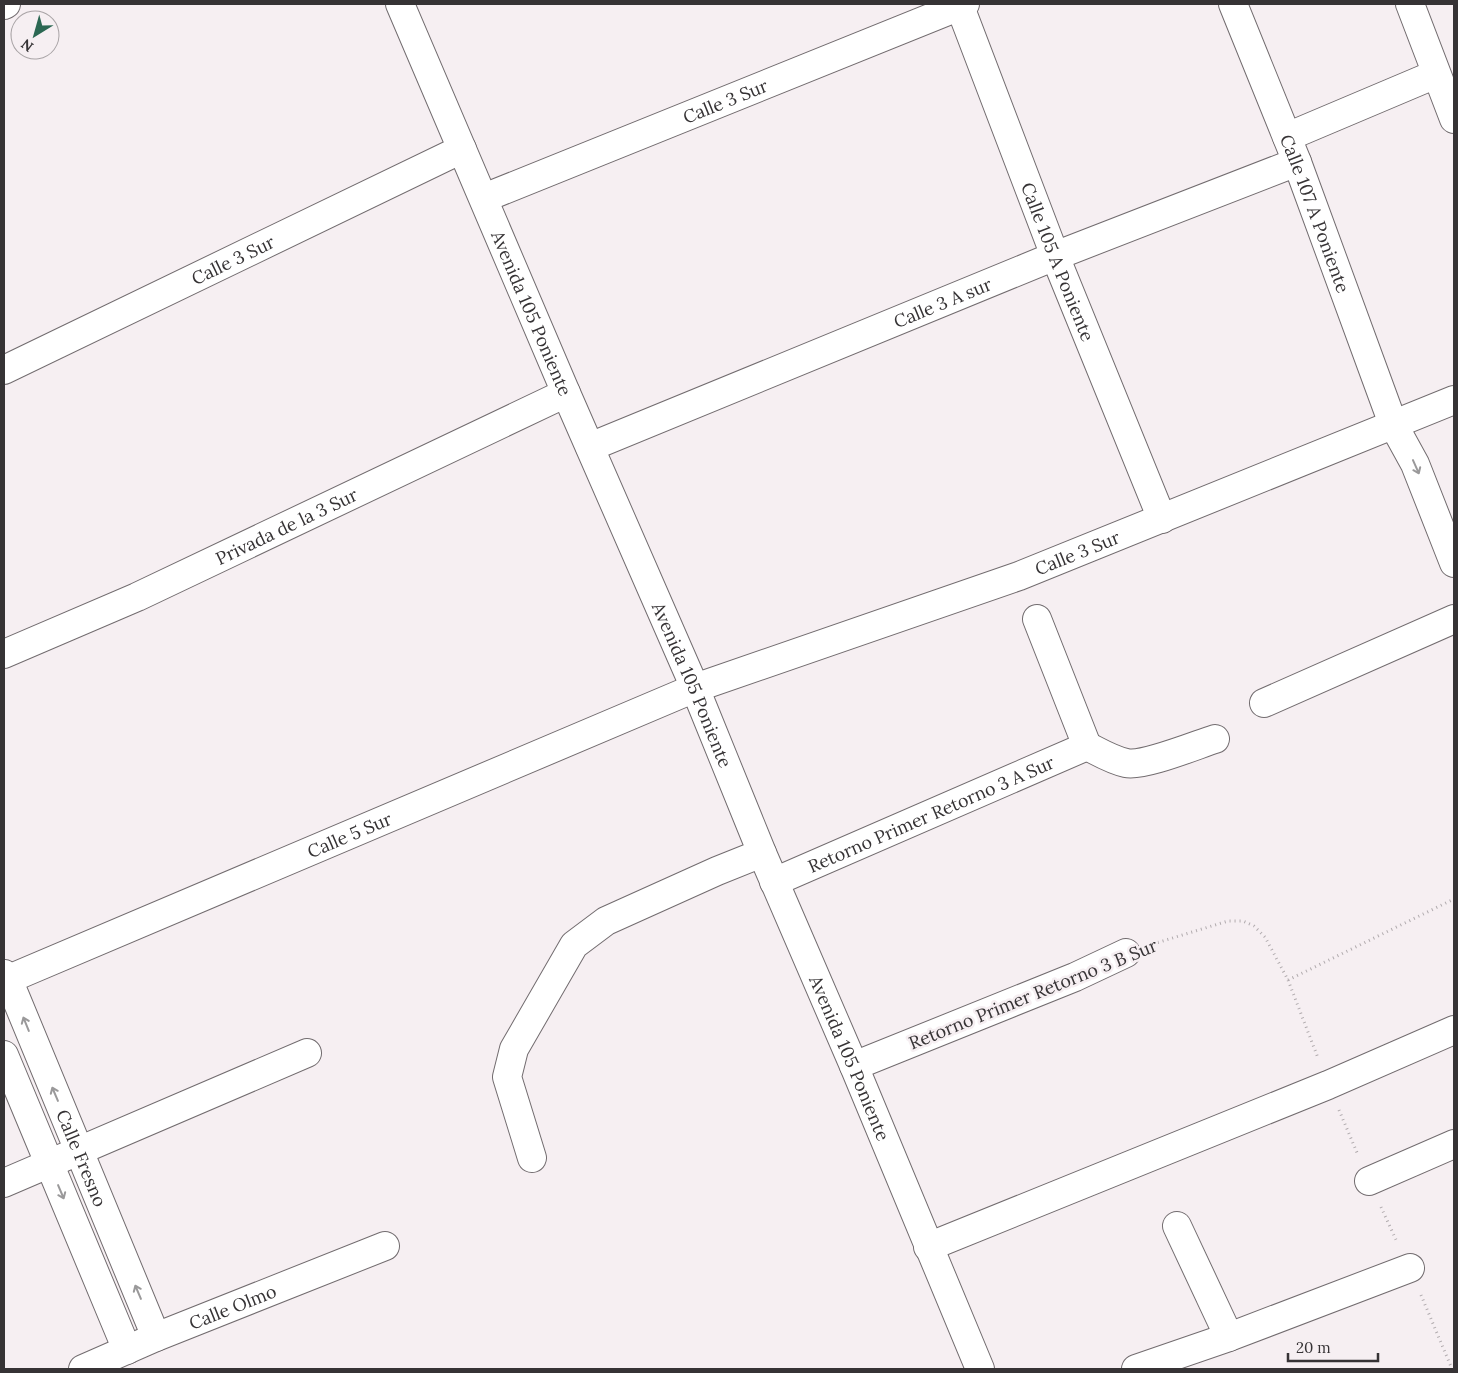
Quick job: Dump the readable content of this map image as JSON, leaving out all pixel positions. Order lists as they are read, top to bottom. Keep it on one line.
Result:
{"streets":{"street":["Calle 3 Sur","Calle 107 A Poniente","Calle 105 A Poniente","Calle 3 A sur","Avenida 105 Poniente","Privada de la 3 Sur","Retorno Primer Retorno 3 A Sur","Calle 5 Sur","Retorno Primer Retorno 3 B Sur","Calle Fresno","Calle Olmo"]},"crossings":[["Calle 3 Sur","Calle 107 A Poniente"],["Calle 3 Sur","Calle 105 A Poniente"],["Calle 3 Sur","Avenida 105 Poniente"],["Calle 3 Sur","Calle 5 Sur"],["Calle 107 A Poniente","Calle 3 A sur"],["Calle 105 A Poniente","Calle 3 A sur"],["Calle 3 A sur","Avenida 105 Poniente"],["Avenida 105 Poniente","Privada de la 3 Sur"],["Avenida 105 Poniente","Retorno Primer Retorno 3 A Sur"],["Avenida 105 Poniente","Calle 5 Sur"],["Avenida 105 Poniente","Retorno Primer Retorno 3 B Sur"],["Calle 5 Sur","Calle Fresno"],["Calle Fresno","Calle Olmo"]],"scale_bar":"20 m","north":"bottom left"}
